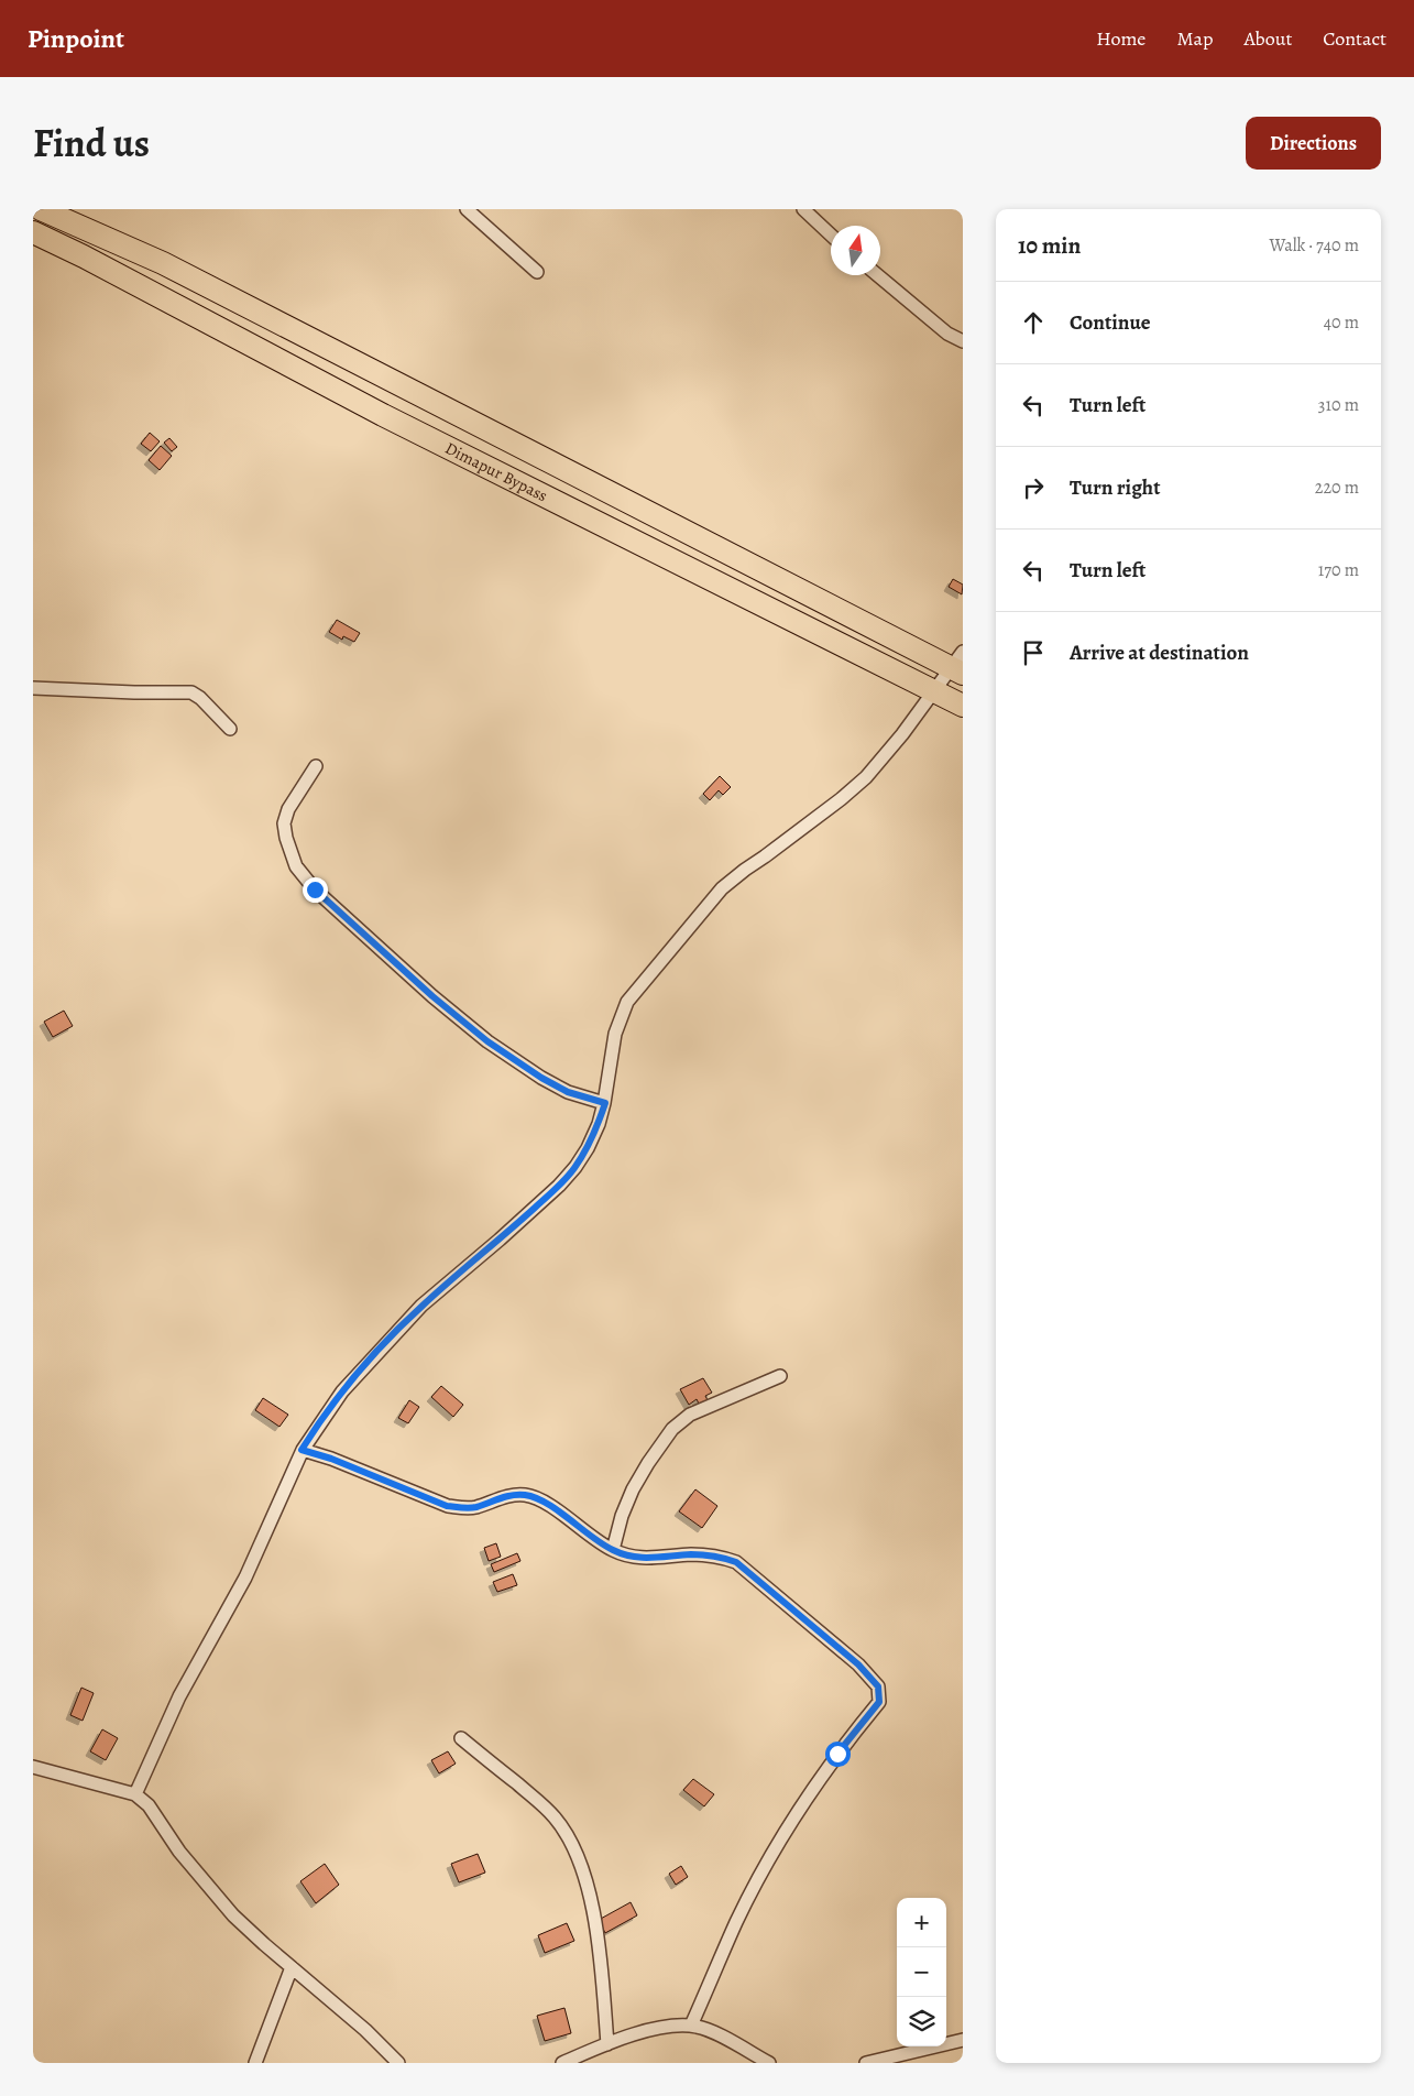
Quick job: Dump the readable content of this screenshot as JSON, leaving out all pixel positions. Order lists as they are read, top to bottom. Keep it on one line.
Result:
{"streets":{"highway":["Dimapur Bypass"]},"north":"top","page":{"header":"Pinpoint","nav":["Home","Map","About","Contact"],"title":"Find us","buttons":"Directions","heading":["10 min","Walk · 740 m"],"list":[["Continue","40 m"],["Turn left","310 m"],["Turn right","220 m"],["Turn left","170 m"],"Arrive at destination"],"map_buttons":["+","−"]}}
